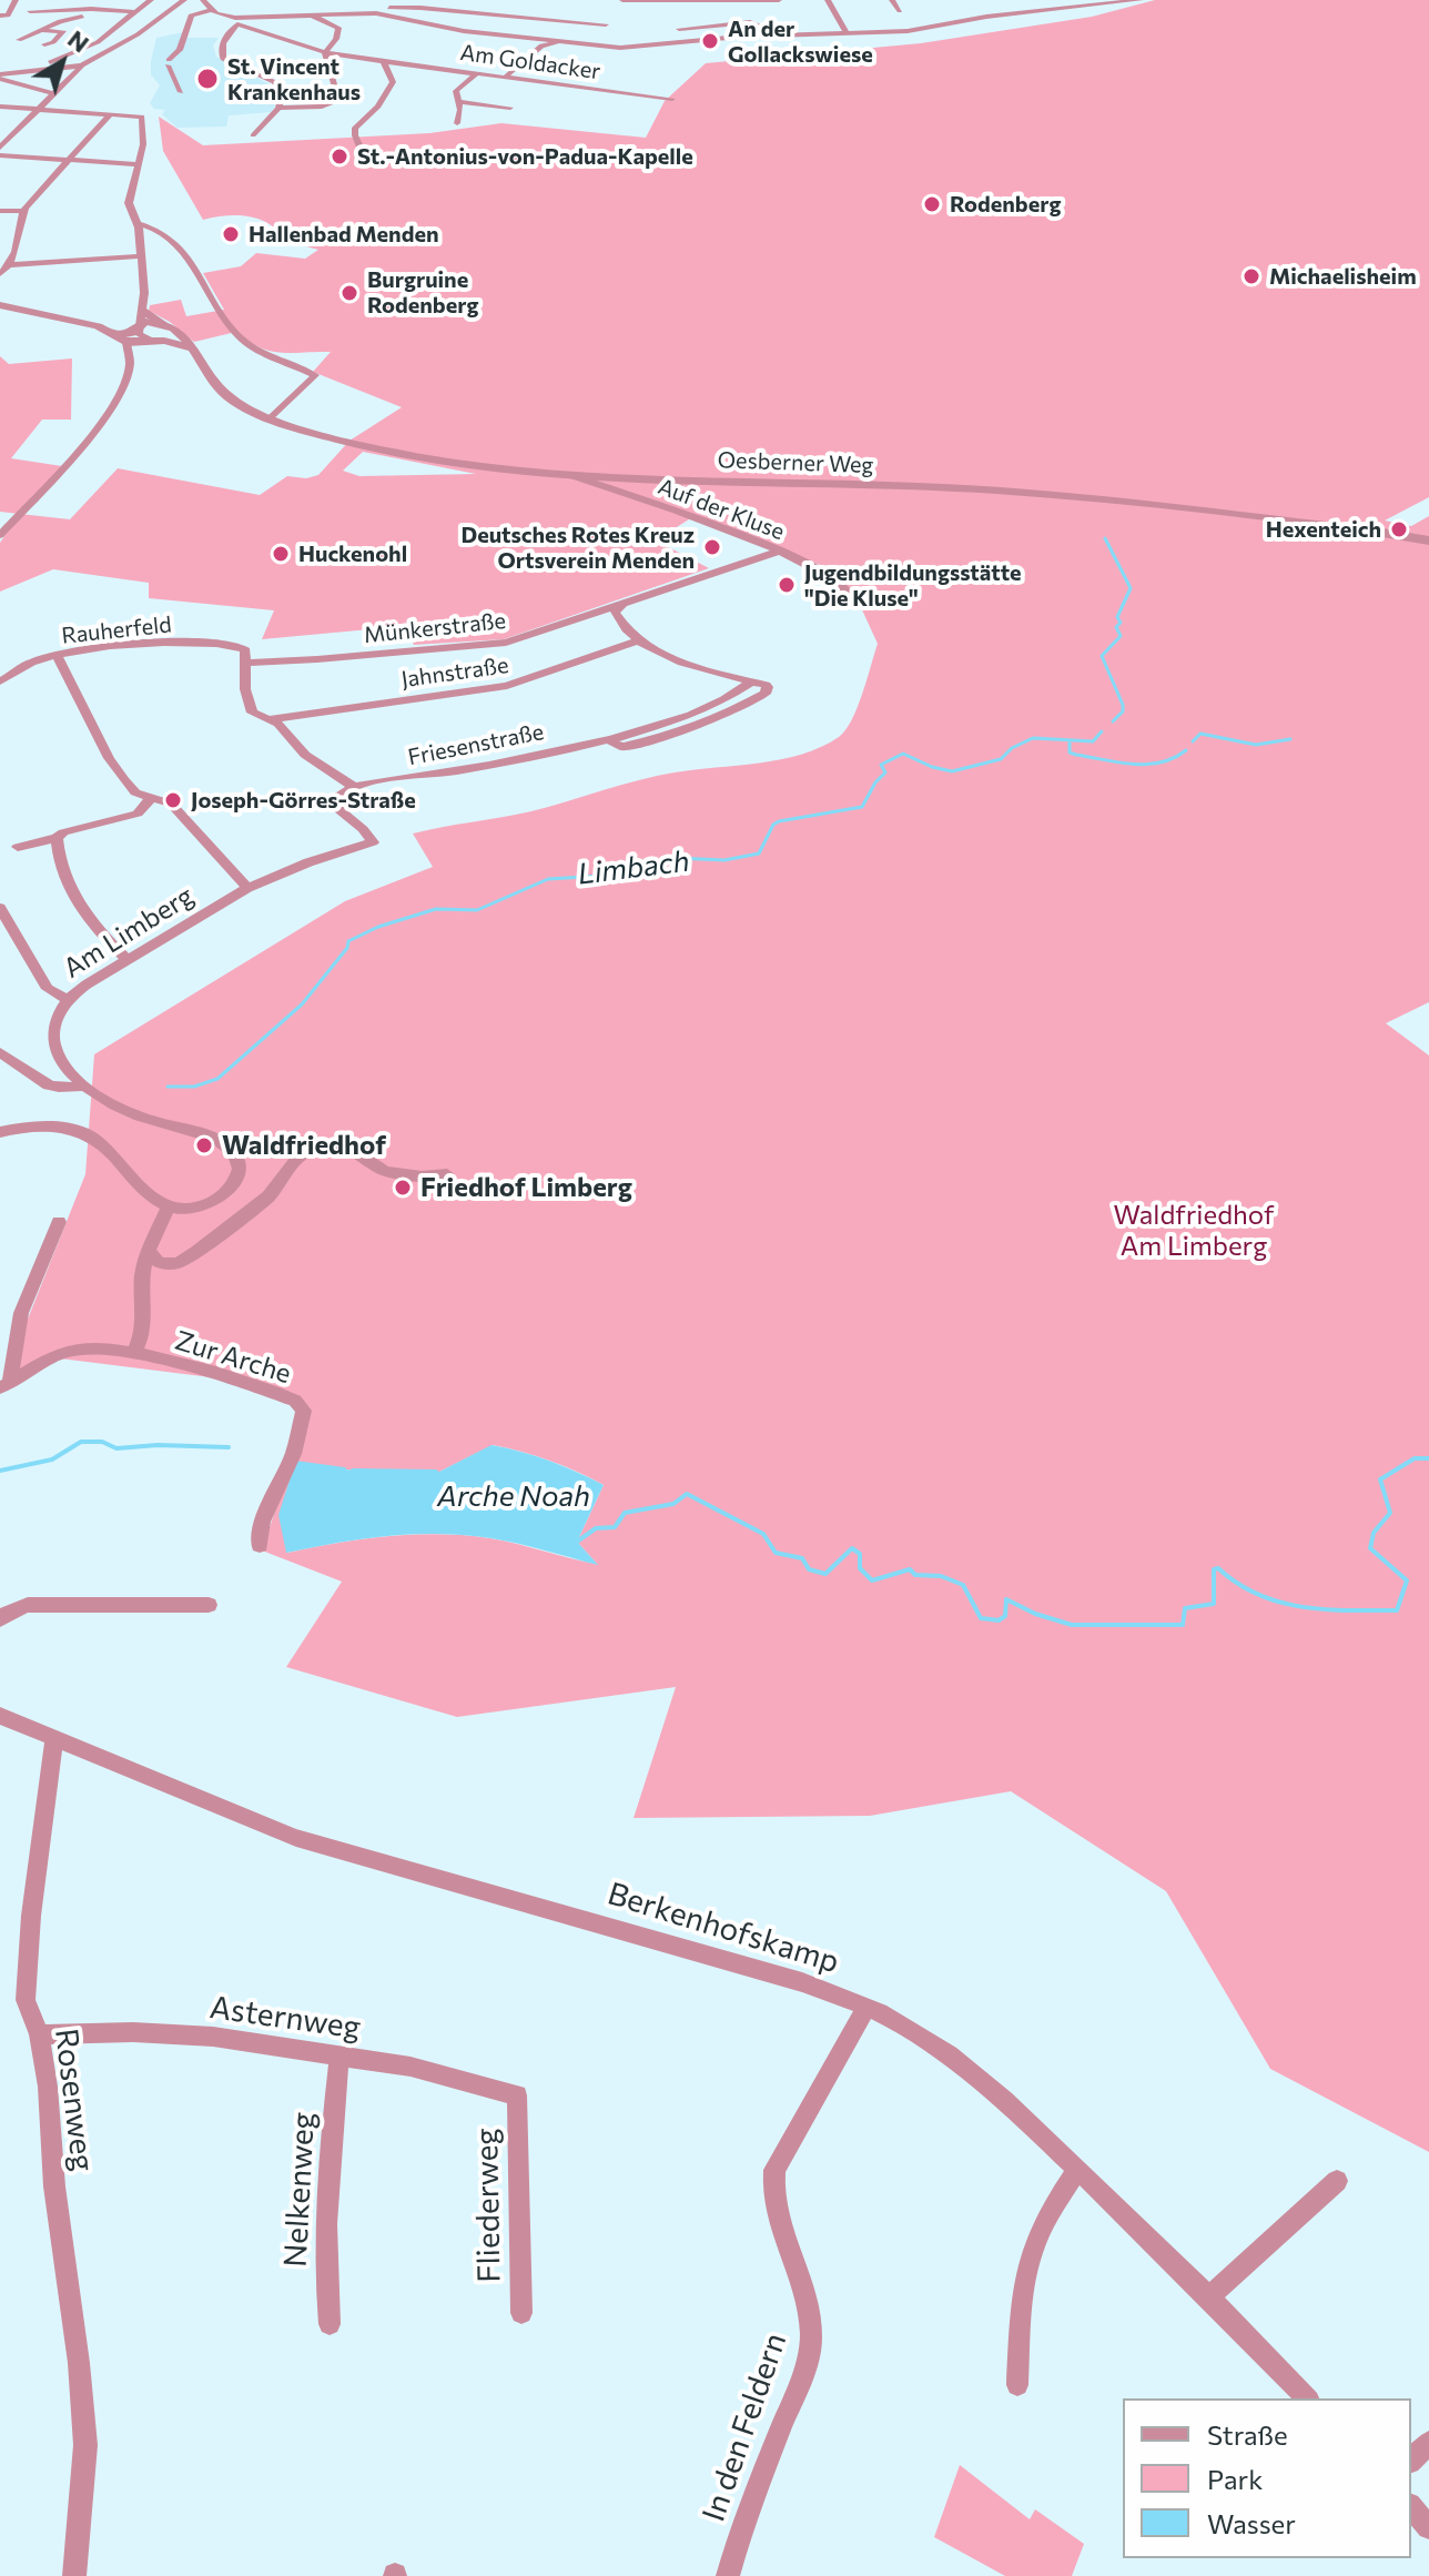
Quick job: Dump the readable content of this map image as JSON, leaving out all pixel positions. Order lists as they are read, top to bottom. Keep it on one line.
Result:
{"streets":{"street":["Am Goldacker","Oesberner Weg","Auf der Kluse","Münkerstraße","Rauherfeld","Jahnstraße","Friesenstraße","Am Limberg","Zur Arche","Berkenhofskamp","Asternweg","Rosenweg","Nelkenweg","Fliederweg","In den Feldern"]},"crossings":[["Oesberner Weg","Auf der Kluse"],["Auf der Kluse","Münkerstraße"],["Münkerstraße","Rauherfeld"],["Jahnstraße","Friesenstraße"],["Friesenstraße","Am Limberg"],["Berkenhofskamp","Rosenweg"],["Berkenhofskamp","In den Feldern"],["Asternweg","Rosenweg"],["Asternweg","Nelkenweg"],["Asternweg","Fliederweg"]],"water":["Limbach","Arche Noah"],"parks":["Waldfriedhof Am Limberg"],"places":["An der Gollackswiese","St. Vincent Krankenhaus","St.-Antonius-von-Padua-Kapelle","Rodenberg","Hallenbad Menden","Michaelisheim","Burgruine Rodenberg","Hexenteich","Deutsches Rotes Kreuz Ortsverein Menden","Huckenohl","Jugendbildungsstätte \"Die Kluse\"","Joseph-Görres-Straße","Waldfriedhof","Friedhof Limberg"],"legend":["Straße","Park","Wasser"],"north":"top right"}
